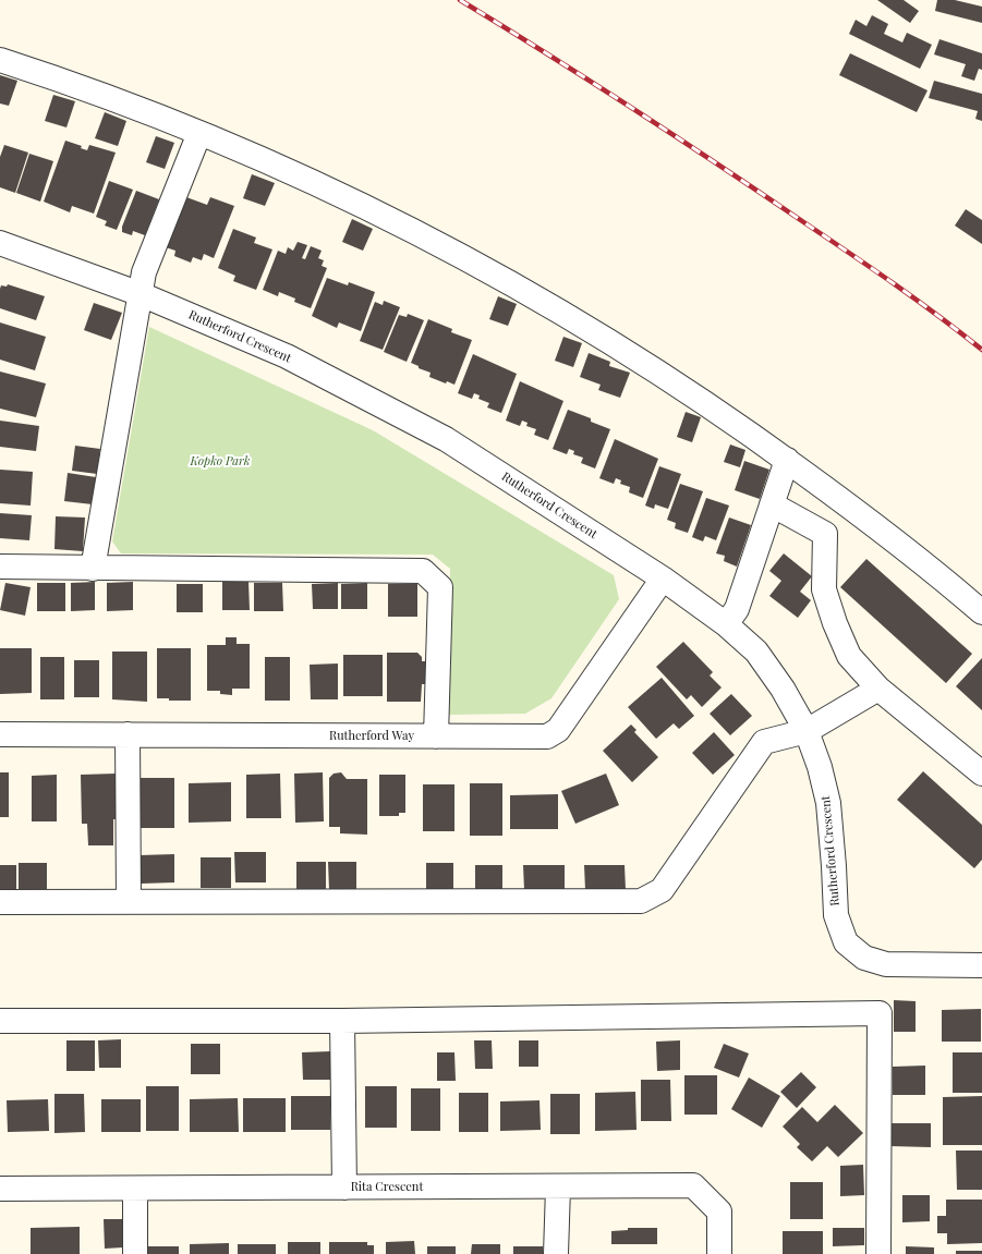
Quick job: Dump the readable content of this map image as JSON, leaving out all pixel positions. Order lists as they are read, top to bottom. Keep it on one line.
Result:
{"streets":{"street":["Rutherford Crescent","Rutherford Way","Rita Crescent"]},"crossings":[["Rutherford Crescent","Rutherford Way"]],"parks":["Kopko Park"]}
